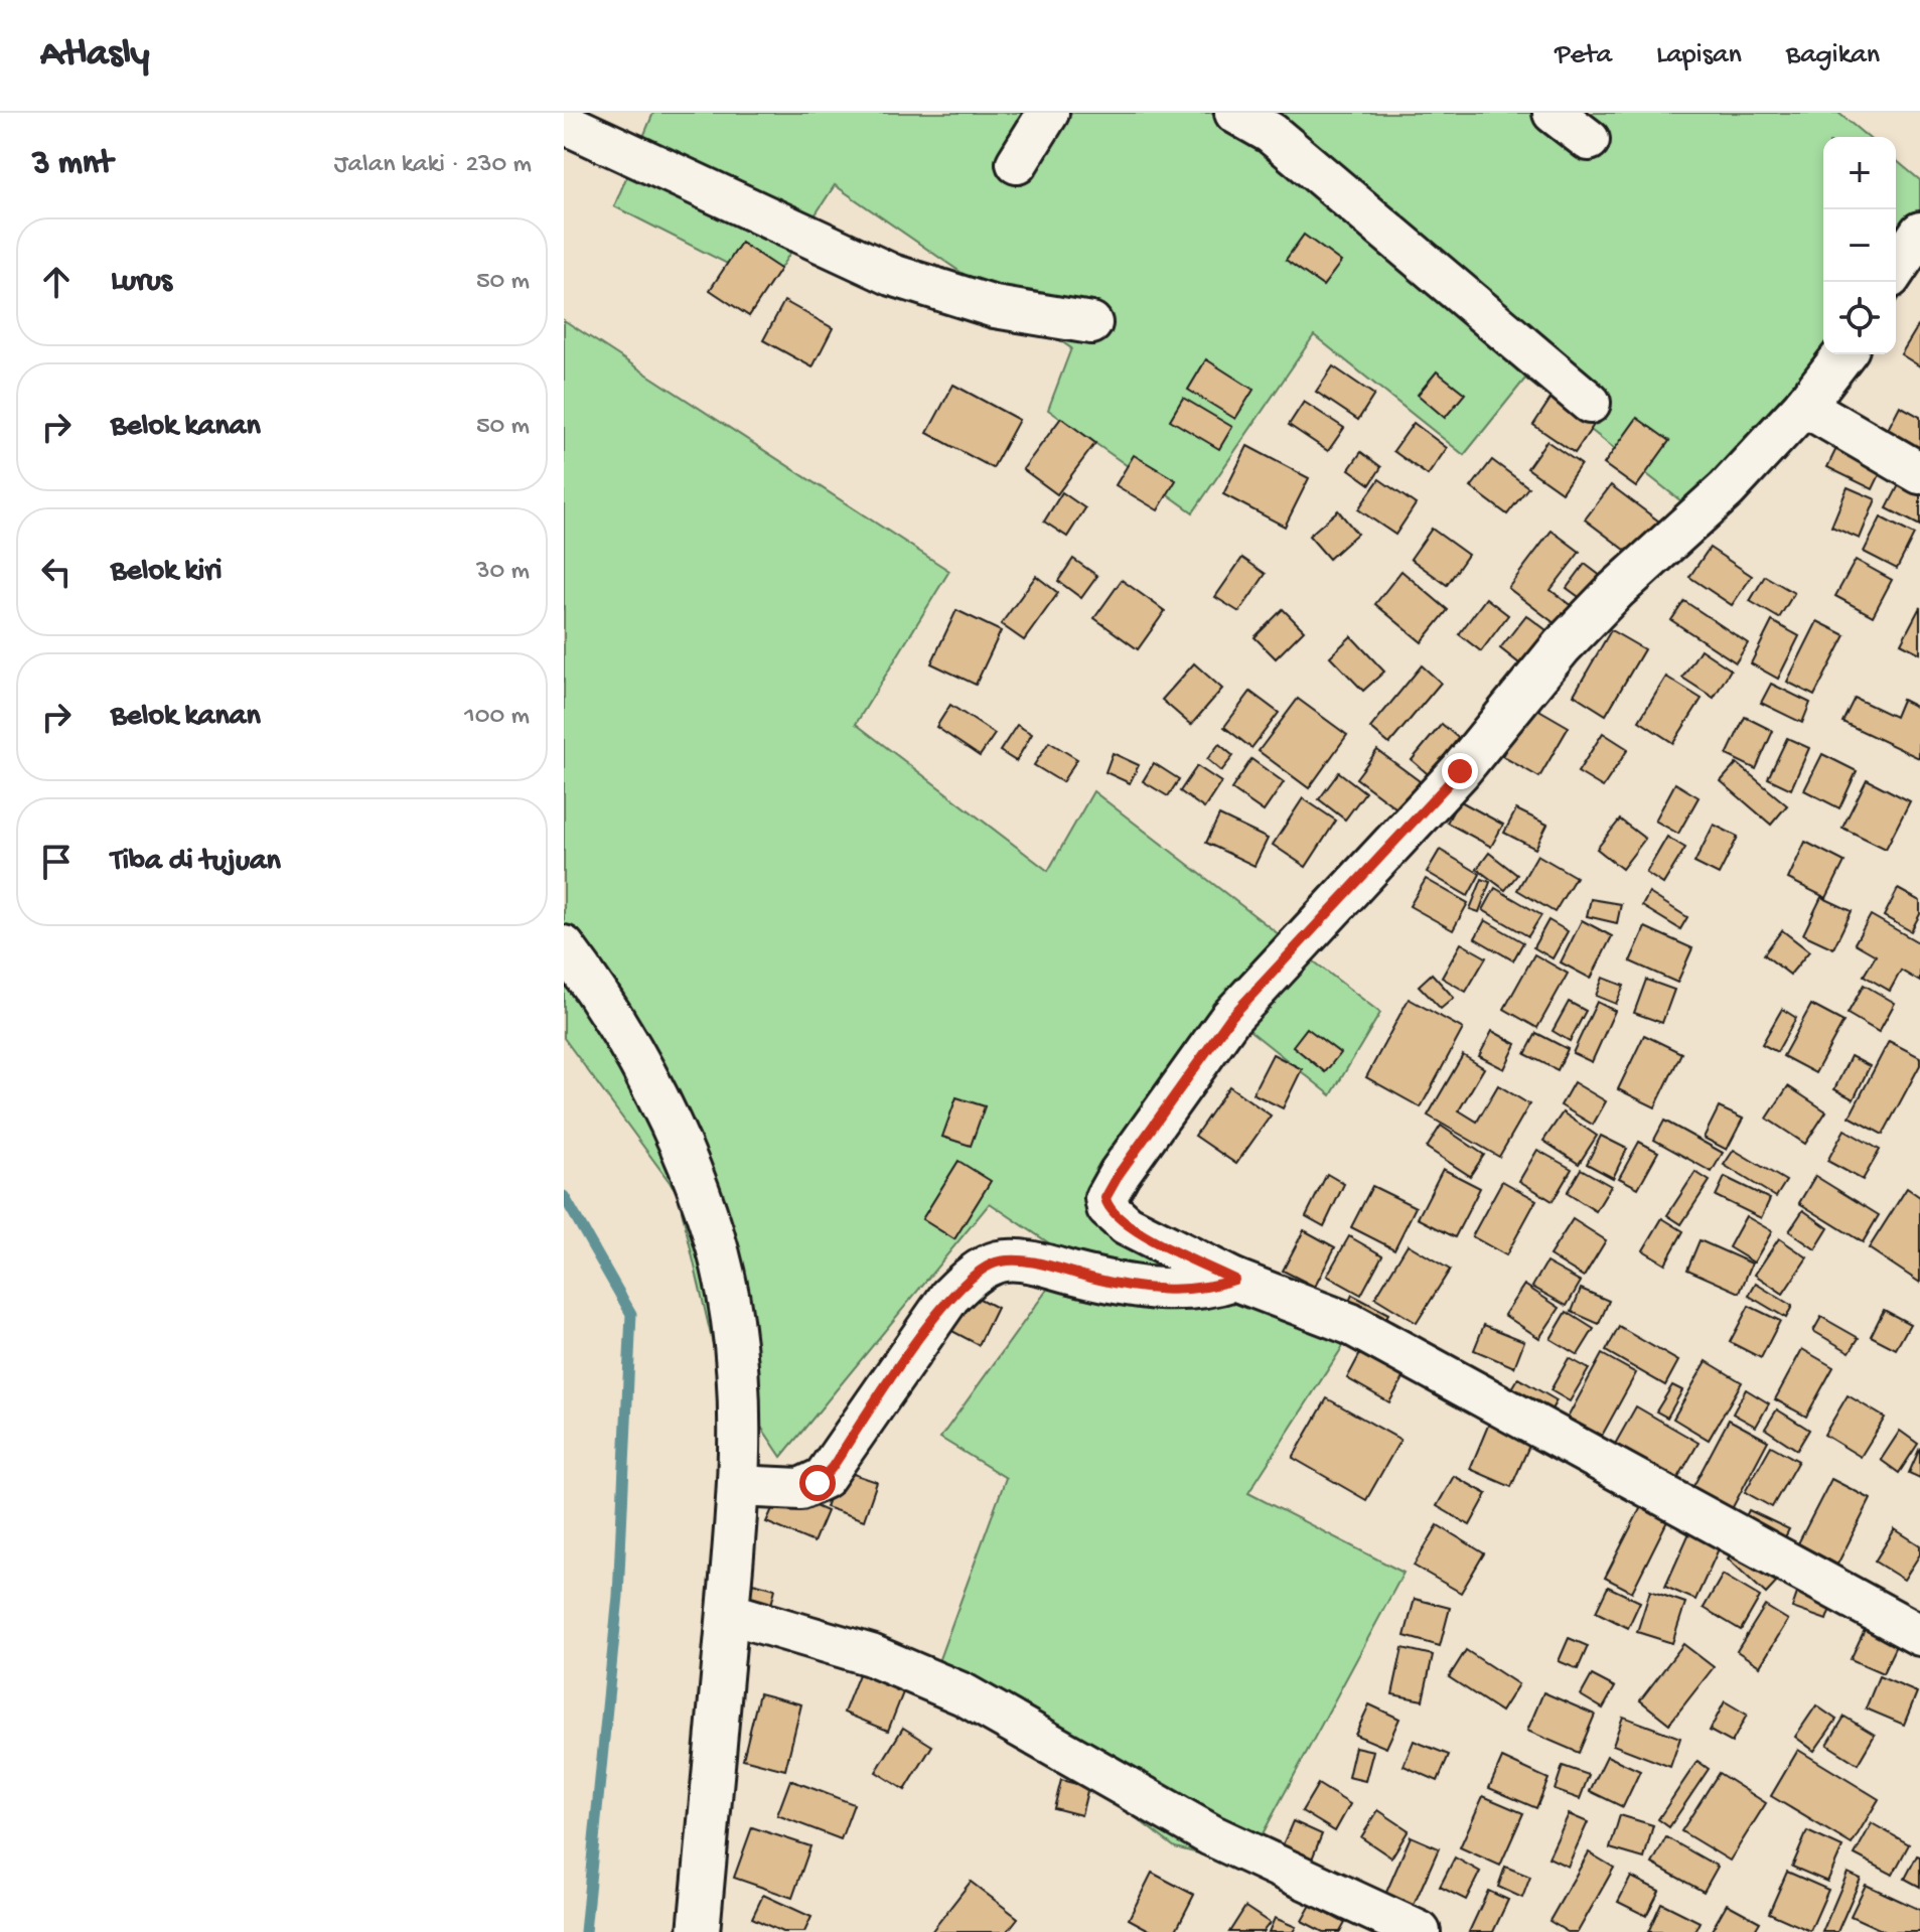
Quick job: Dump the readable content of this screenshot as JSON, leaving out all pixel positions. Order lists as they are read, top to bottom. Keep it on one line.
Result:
{"page":{"header":"Atlasly","nav":["Peta","Lapisan","Bagikan"],"heading":["3 mnt","Jalan kaki · 230 m"],"map_buttons":["+","−"],"list":[["Lurus","50 m"],["Belok kanan","50 m"],["Belok kiri","30 m"],["Belok kanan","100 m"],"Tiba di tujuan"]}}
